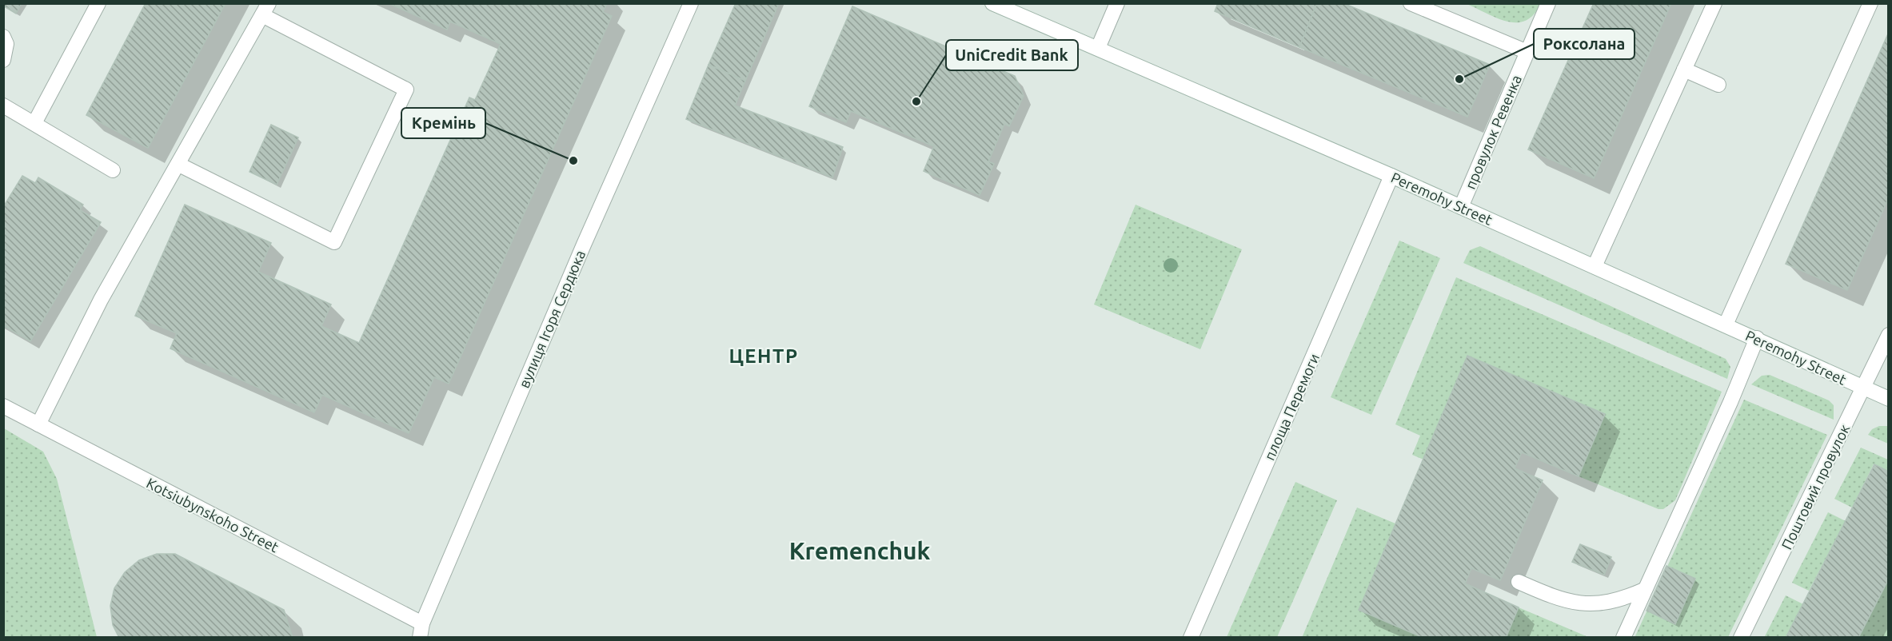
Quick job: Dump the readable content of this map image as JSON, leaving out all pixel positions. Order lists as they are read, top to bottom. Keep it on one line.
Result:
{"streets":{"street":["провулок Ревенка","Peremohy Street","вулиця Ігоря Сердюка","площа Перемоги","Поштовий провулок","Kotsiubynskoho Street"]},"crossings":[["провулок Ревенка","Peremohy Street"],["Peremohy Street","площа Перемоги"],["Peremohy Street","Поштовий провулок"],["вулиця Ігоря Сердюка","Kotsiubynskoho Street"]],"districts":["ЦЕНТР","Kremenchuk"],"places":["Роксолана","UniCredit Bank","Кремінь"]}
